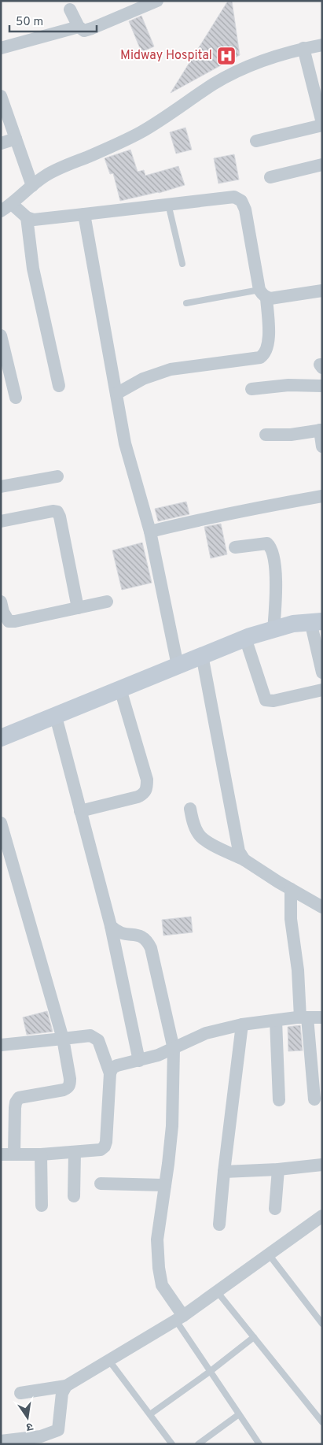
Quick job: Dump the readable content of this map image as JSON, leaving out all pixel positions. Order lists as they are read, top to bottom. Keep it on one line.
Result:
{"places":{"hospital":["Midway Hospital"]},"scale_bar":"50 m","north":"bottom"}
